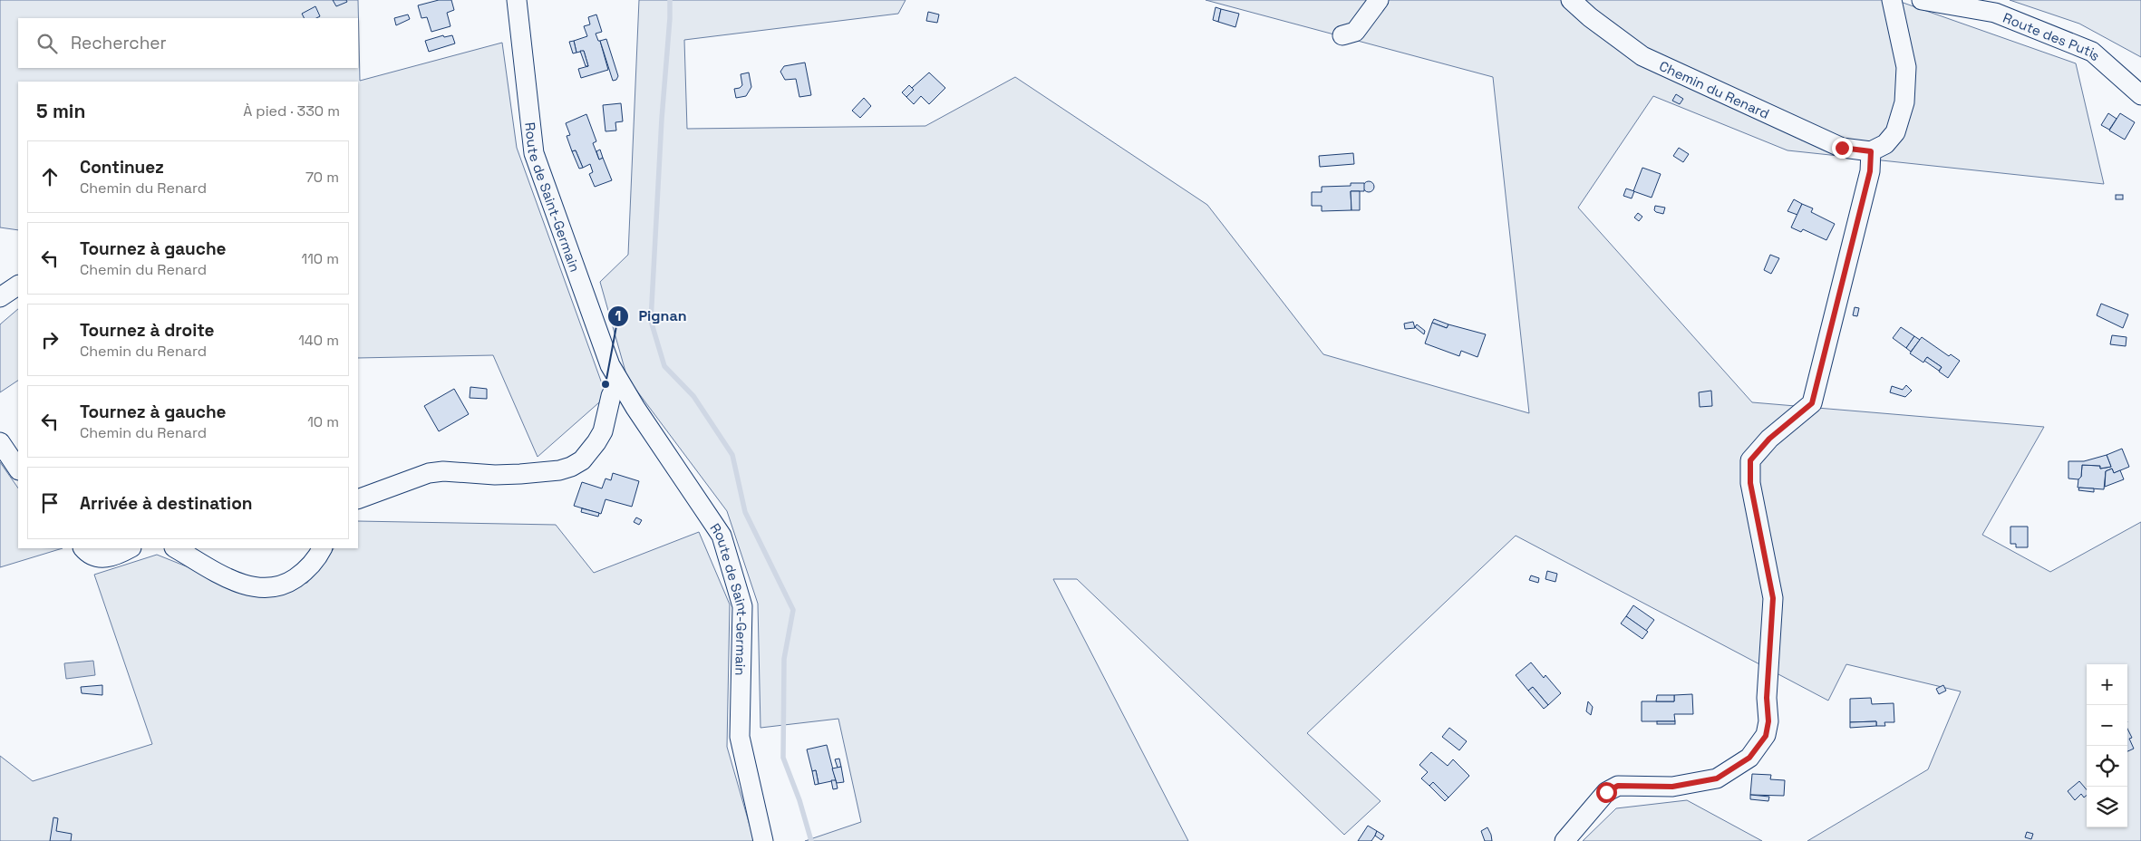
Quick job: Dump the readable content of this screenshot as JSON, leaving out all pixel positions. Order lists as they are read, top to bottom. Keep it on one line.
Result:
{"streets":{"street":["Route des Putis","Chemin du Renard","Route de Saint-Germain"]},"places":["Pignan"],"page":{"search":"Rechercher","heading":["5 min","À pied · 330 m"],"list":[["Continuez","Chemin du Renard","70 m"],["Tournez à gauche","Chemin du Renard","110 m"],["Tournez à droite","Chemin du Renard","140 m"],["Tournez à gauche","Chemin du Renard","10 m"],"Arrivée à destination"],"map_buttons":["+","−"]}}
